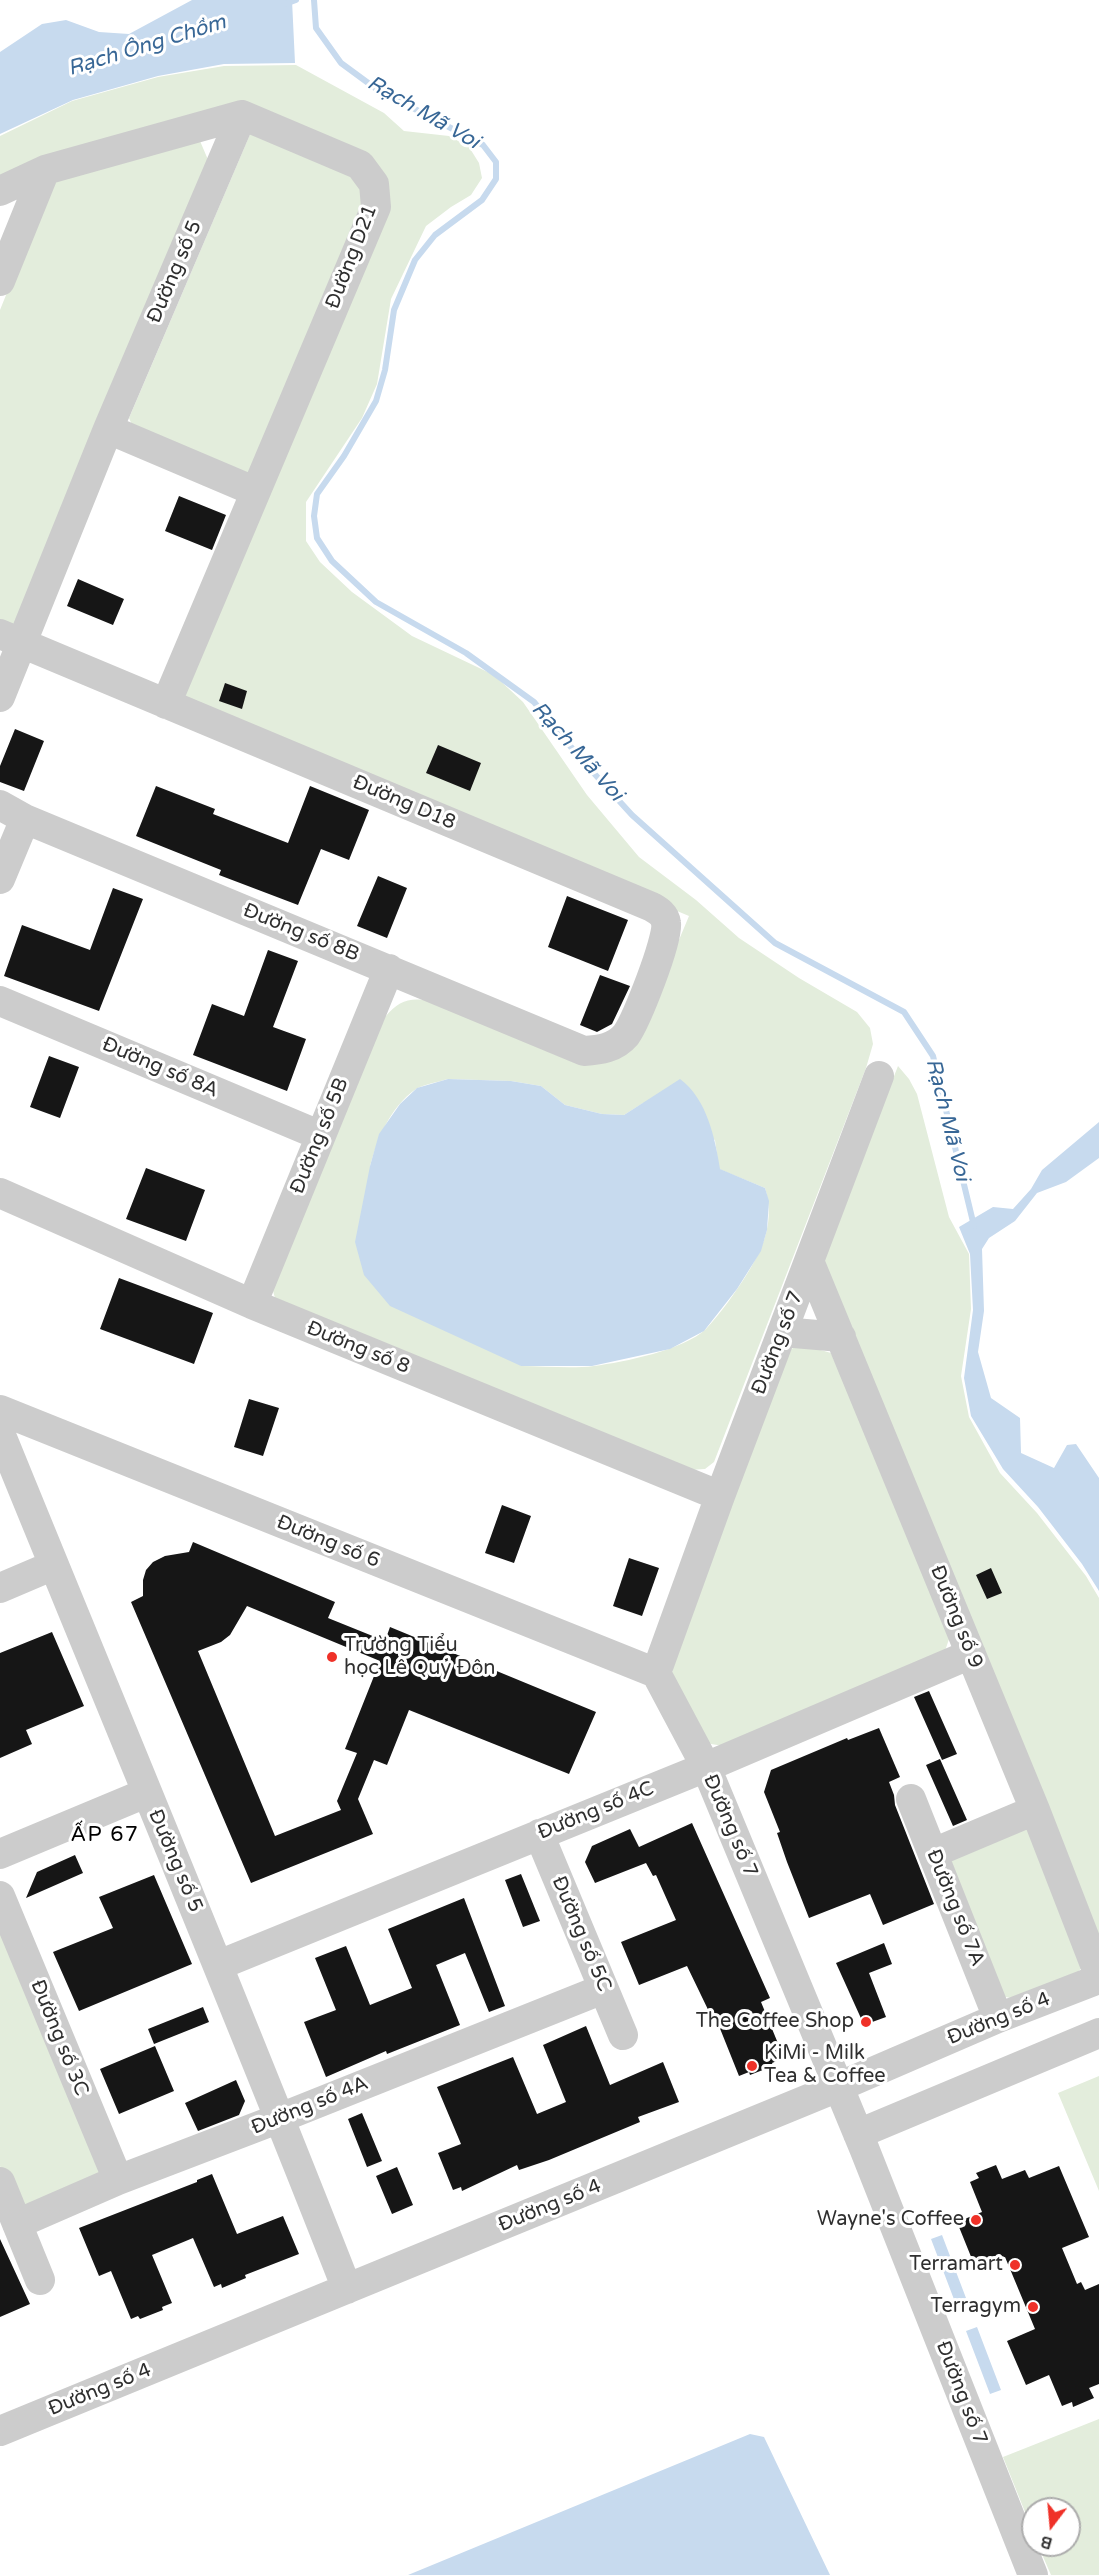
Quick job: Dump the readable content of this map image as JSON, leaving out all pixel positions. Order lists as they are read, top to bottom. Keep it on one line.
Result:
{"streets":{"street":["Đường D21","Đường số 5","Đường D18","Đường số 8B","Đường số 8A","Đường số 5B","Đường số 7","Đường số 8","Đường số 6","Đường số 9","Đường số 4C","Đường số 7A","Đường số 5C","Đường số 4","Đường số 3C","Đường số 4A"]},"crossings":[["Đường D21","Đường số 5"],["Đường D21","Đường D18"],["Đường số 5","Đường D18"],["Đường số 5","Đường số 4C"],["Đường số 5","Đường số 4"],["Đường số 5","Đường số 4A"],["Đường D18","Đường số 8B"],["Đường số 8B","Đường số 5B"],["Đường số 8A","Đường số 5B"],["Đường số 5B","Đường số 8"],["Đường số 7","Đường số 8"],["Đường số 7","Đường số 6"],["Đường số 7","Đường số 9"],["Đường số 7","Đường số 4C"],["Đường số 7","Đường số 4"],["Đường số 9","Đường số 4C"],["Đường số 9","Đường số 4"],["Đường số 4C","Đường số 5C"],["Đường số 7A","Đường số 4"],["Đường số 5C","Đường số 4A"],["Đường số 3C","Đường số 4A"]],"districts":["ẤP 67"],"water":["Rạch Ông Chồm","Rạch Mã Voi"],"places":["Trường Tiểu học Lê Quý Đôn","The Coffee Shop","KiMi - Milk Tea & Coffee","Wayne's Coffee","Terramart","Terragym"],"north":"bottom"}
